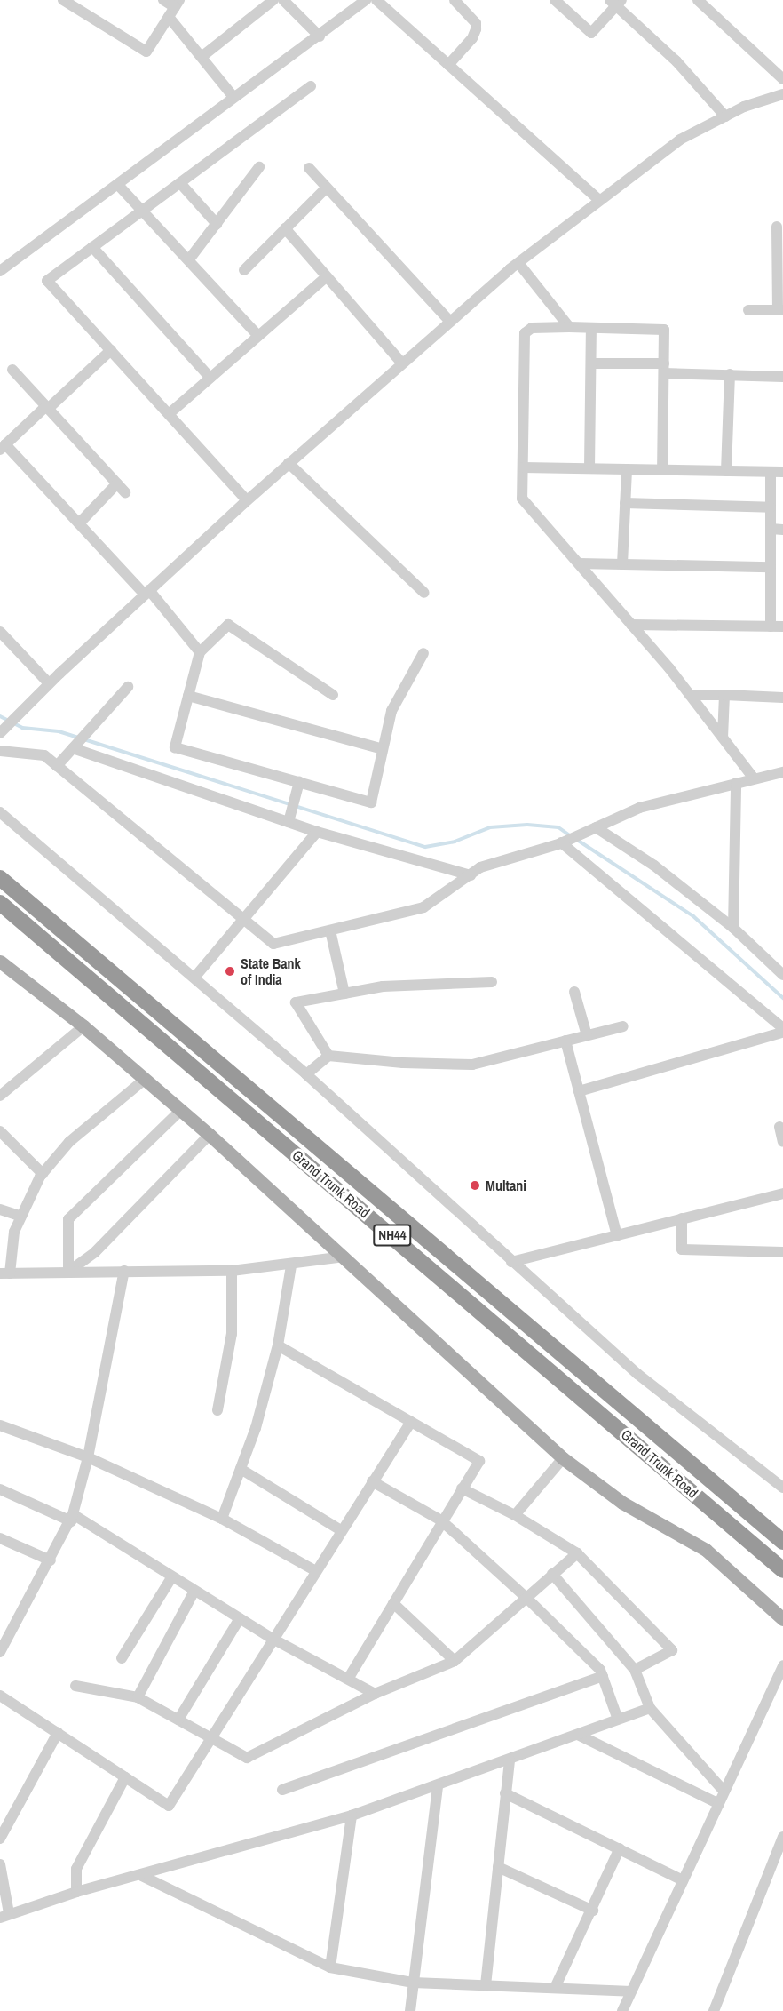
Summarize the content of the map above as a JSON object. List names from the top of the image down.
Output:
{
  "streets": {
    "highway": ["Grand Trunk Road", "NH44"]
  },
  "places": ["State Bank of India", "Multani"]
}
